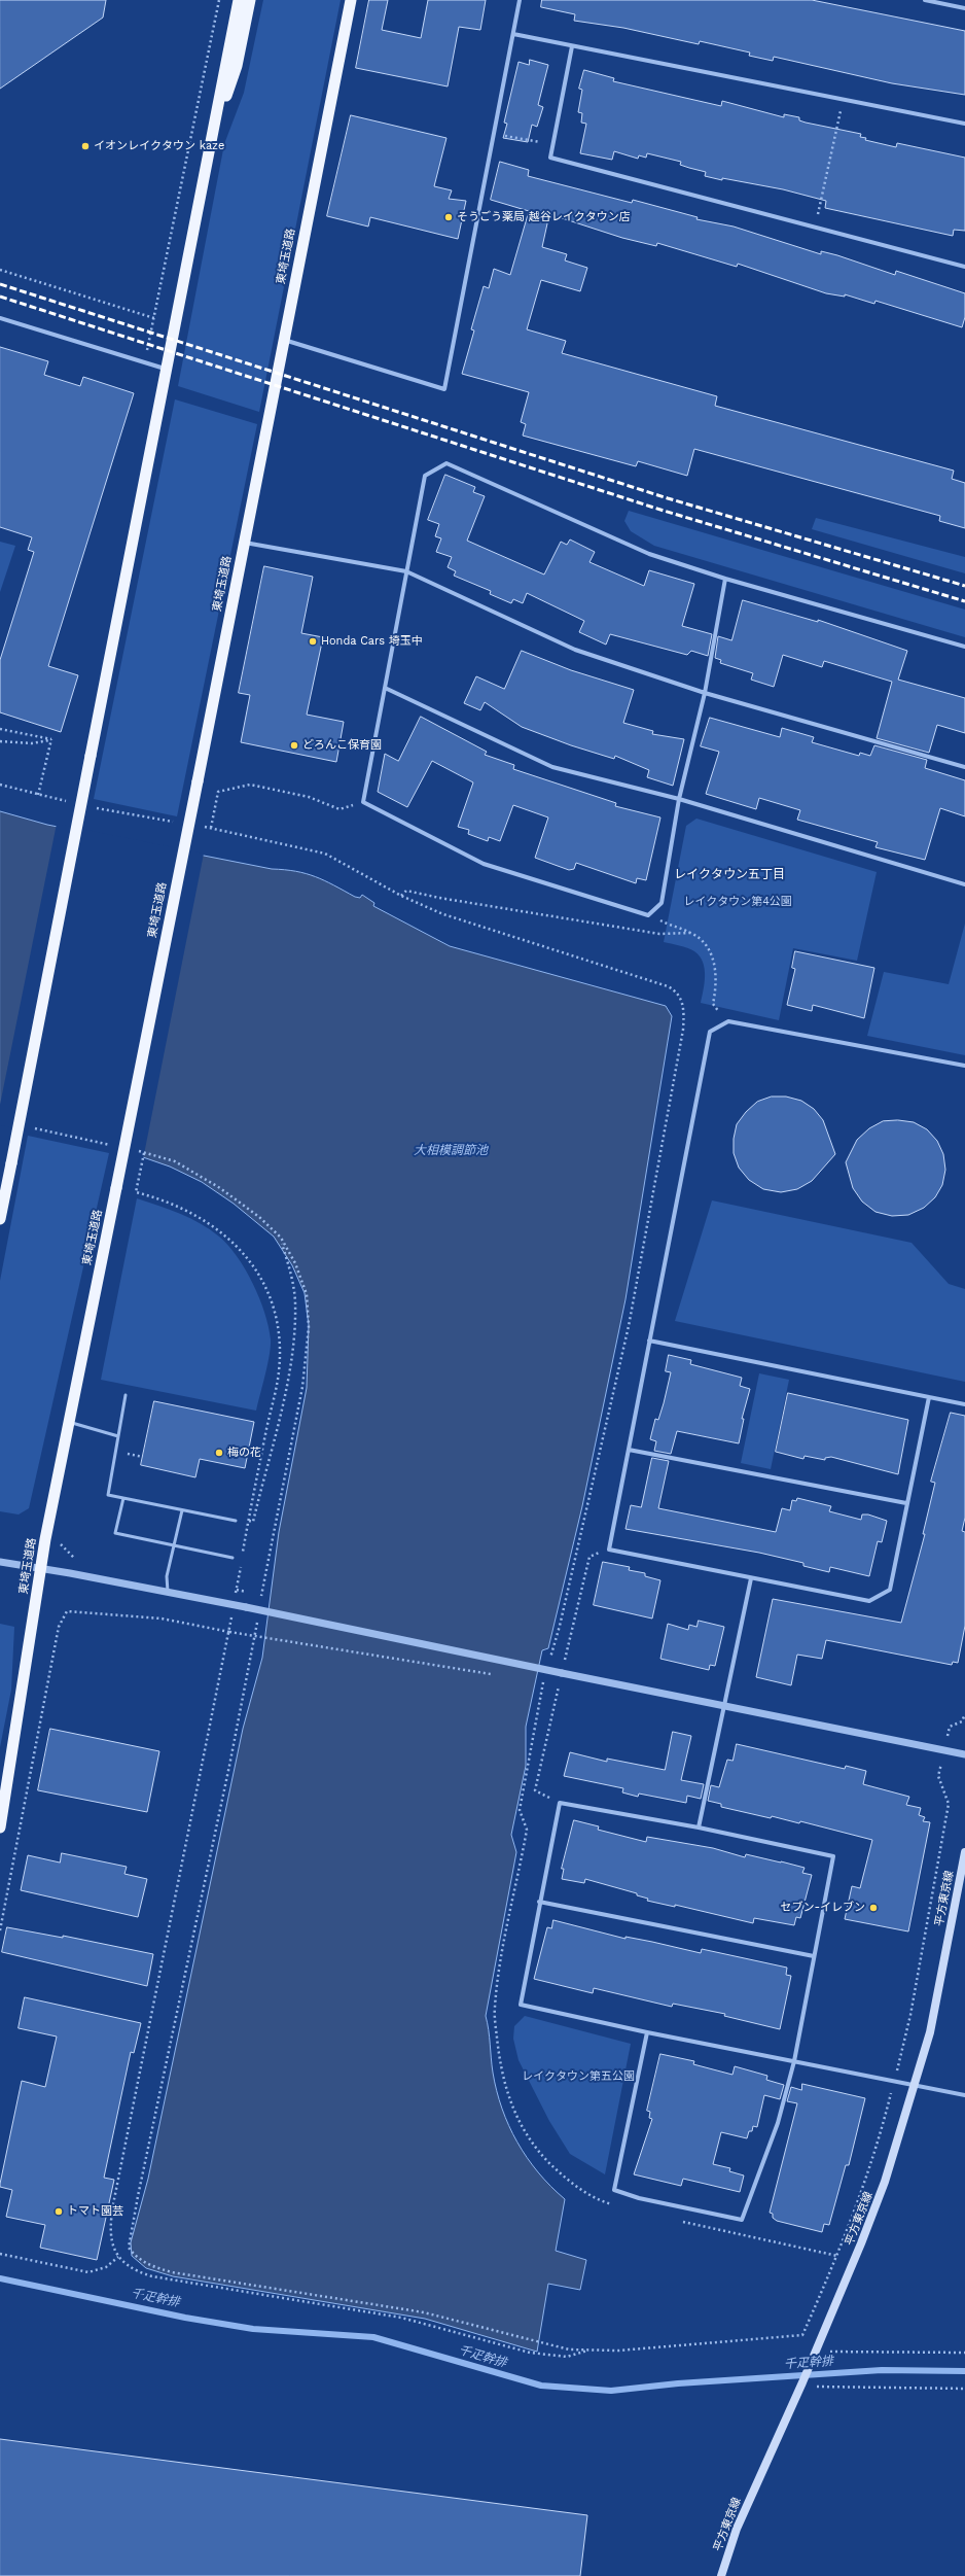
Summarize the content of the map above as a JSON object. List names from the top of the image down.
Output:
{
  "streets": {
    "highway": ["東埼玉道路"],
    "main road": ["平方東京線"]
  },
  "districts": ["レイクタウン五丁目"],
  "water": ["大相模調節池", "千疋幹排"],
  "parks": ["レイクタウン第4公園", "レイクタウン第五公園"],
  "places": [
    "イオンレイクタウン kaze",
    "そうごう薬局 越谷レイクタウン店",
    "Honda Cars 埼玉中",
    "どろんこ保育園",
    "梅の花",
    "セブン-イレブン",
    "トマト園芸"
  ]
}
